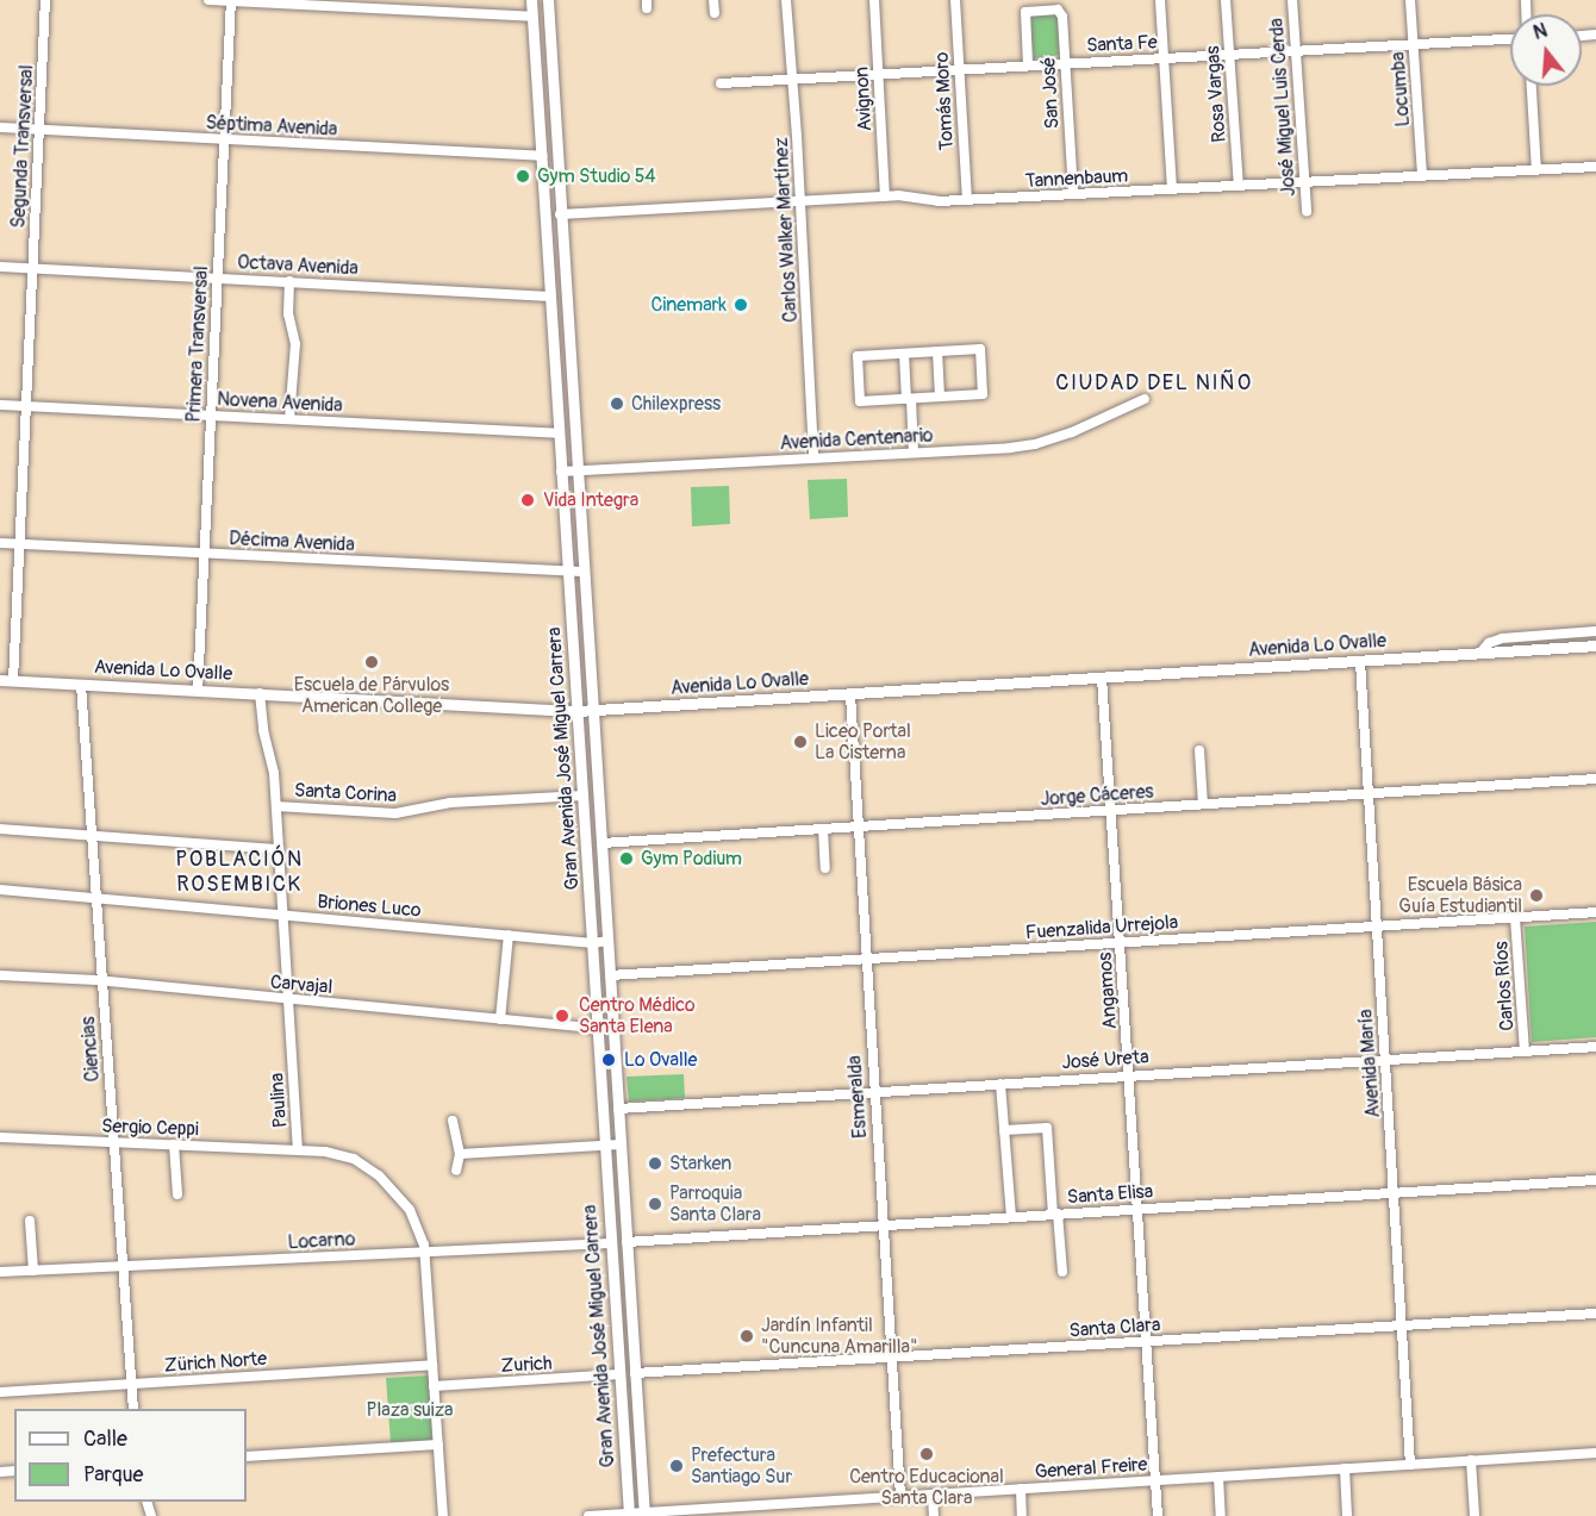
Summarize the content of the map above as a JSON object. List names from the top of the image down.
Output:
{
  "streets": {
    "main road": ["Avenida Lo Ovalle", "Gran Avenida José Miguel Carrera"],
    "street": [
      "Santa Fe",
      "Locumba",
      "San José",
      "Rosa Vargas",
      "Avignon",
      "Tomás Moro",
      "José Miguel Luis Cerda",
      "Séptima Avenida",
      "Segunda Transversal",
      "Tannenbaum",
      "Carlos Walker Martínez",
      "Octava Avenida",
      "Primera Transversal",
      "Novena Avenida",
      "Avenida Centenario",
      "Décima Avenida",
      "Santa Corina",
      "Jorge Cáceres",
      "Briones Luco",
      "Fuenzalida Urrejola",
      "Carvajal",
      "Carlos Ríos",
      "Angamos",
      "Ciencias",
      "José Ureta",
      "Avenida María",
      "Esmeralda",
      "Paulina",
      "Sergio Ceppi",
      "Santa Elisa",
      "Locarno",
      "Santa Clara",
      "Zürich Norte",
      "Zurich",
      "General Freire"
    ]
  },
  "crossings": [
    ["Santa Fe", "Locumba"],
    ["Santa Fe", "San José"],
    ["Santa Fe", "Rosa Vargas"],
    ["Santa Fe", "Avignon"],
    ["Santa Fe", "Tomás Moro"],
    ["Santa Fe", "José Miguel Luis Cerda"],
    ["Santa Fe", "Carlos Walker Martínez"],
    ["Locumba", "Tannenbaum"],
    ["San José", "Tannenbaum"],
    ["Rosa Vargas", "Tannenbaum"],
    ["Avignon", "Tannenbaum"],
    ["Tomás Moro", "Tannenbaum"],
    ["José Miguel Luis Cerda", "Tannenbaum"],
    ["Séptima Avenida", "Segunda Transversal"],
    ["Séptima Avenida", "Primera Transversal"],
    ["Séptima Avenida", "Gran Avenida José Miguel Carrera"],
    ["Segunda Transversal", "Octava Avenida"],
    ["Segunda Transversal", "Novena Avenida"],
    ["Segunda Transversal", "Décima Avenida"],
    ["Segunda Transversal", "Avenida Lo Ovalle"],
    ["Tannenbaum", "Carlos Walker Martínez"],
    ["Tannenbaum", "Gran Avenida José Miguel Carrera"],
    ["Carlos Walker Martínez", "Avenida Centenario"],
    ["Octava Avenida", "Primera Transversal"],
    ["Octava Avenida", "Gran Avenida José Miguel Carrera"],
    ["Primera Transversal", "Novena Avenida"],
    ["Primera Transversal", "Décima Avenida"],
    ["Primera Transversal", "Avenida Lo Ovalle"],
    ["Novena Avenida", "Gran Avenida José Miguel Carrera"],
    ["Avenida Centenario", "Gran Avenida José Miguel Carrera"],
    ["Décima Avenida", "Gran Avenida José Miguel Carrera"],
    ["Avenida Lo Ovalle", "Gran Avenida José Miguel Carrera"],
    ["Avenida Lo Ovalle", "Angamos"],
    ["Avenida Lo Ovalle", "Ciencias"],
    ["Avenida Lo Ovalle", "Avenida María"],
    ["Avenida Lo Ovalle", "Esmeralda"],
    ["Avenida Lo Ovalle", "Paulina"],
    ["Gran Avenida José Miguel Carrera", "Santa Corina"],
    ["Gran Avenida José Miguel Carrera", "Jorge Cáceres"],
    ["Gran Avenida José Miguel Carrera", "Briones Luco"],
    ["Gran Avenida José Miguel Carrera", "Fuenzalida Urrejola"],
    ["Gran Avenida José Miguel Carrera", "Carvajal"],
    ["Gran Avenida José Miguel Carrera", "José Ureta"],
    ["Gran Avenida José Miguel Carrera", "Santa Elisa"],
    ["Gran Avenida José Miguel Carrera", "Locarno"],
    ["Gran Avenida José Miguel Carrera", "Santa Clara"],
    ["Gran Avenida José Miguel Carrera", "Zurich"],
    ["Gran Avenida José Miguel Carrera", "General Freire"],
    ["Santa Corina", "Paulina"],
    ["Jorge Cáceres", "Angamos"],
    ["Jorge Cáceres", "Avenida María"],
    ["Jorge Cáceres", "Esmeralda"],
    ["Briones Luco", "Ciencias"],
    ["Briones Luco", "Paulina"],
    ["Fuenzalida Urrejola", "Carlos Ríos"],
    ["Fuenzalida Urrejola", "Angamos"],
    ["Fuenzalida Urrejola", "Avenida María"],
    ["Fuenzalida Urrejola", "Esmeralda"],
    ["Carvajal", "Ciencias"],
    ["Carvajal", "Paulina"],
    ["Carlos Ríos", "José Ureta"],
    ["Angamos", "José Ureta"],
    ["Angamos", "Santa Elisa"],
    ["Angamos", "Santa Clara"],
    ["Angamos", "General Freire"],
    ["Ciencias", "Sergio Ceppi"],
    ["Ciencias", "Locarno"],
    ["Ciencias", "Zürich Norte"],
    ["José Ureta", "Avenida María"],
    ["José Ureta", "Esmeralda"],
    ["Avenida María", "Santa Elisa"],
    ["Avenida María", "Santa Clara"],
    ["Avenida María", "General Freire"],
    ["Esmeralda", "Santa Elisa"],
    ["Esmeralda", "Santa Clara"],
    ["Esmeralda", "General Freire"],
    ["Paulina", "Sergio Ceppi"],
    ["Paulina", "Locarno"],
    ["Paulina", "Zürich Norte"],
    ["Paulina", "Zurich"]
  ],
  "districts": ["CIUDAD DEL NIÑO", "POBLACIÓN ROSEMBICK"],
  "parks": ["Plaza suiza"],
  "places": [
    "Gym Studio 54",
    "Cinemark",
    "Chilexpress",
    "Vida Integra",
    "Escuela de Párvulos American College",
    "Liceo Portal La Cisterna",
    "Gym Podium",
    "Escuela Básica Guía Estudiantil",
    "Centro Médico Santa Elena",
    "Lo Ovalle",
    "Starken",
    "Parroquia Santa Clara",
    "Jardín Infantil \"Cuncuna Amarilla\"",
    "Centro Educacional Santa Clara",
    "Prefectura Santiago Sur"
  ],
  "legend": ["Calle", "Parque"],
  "north": "top"
}
